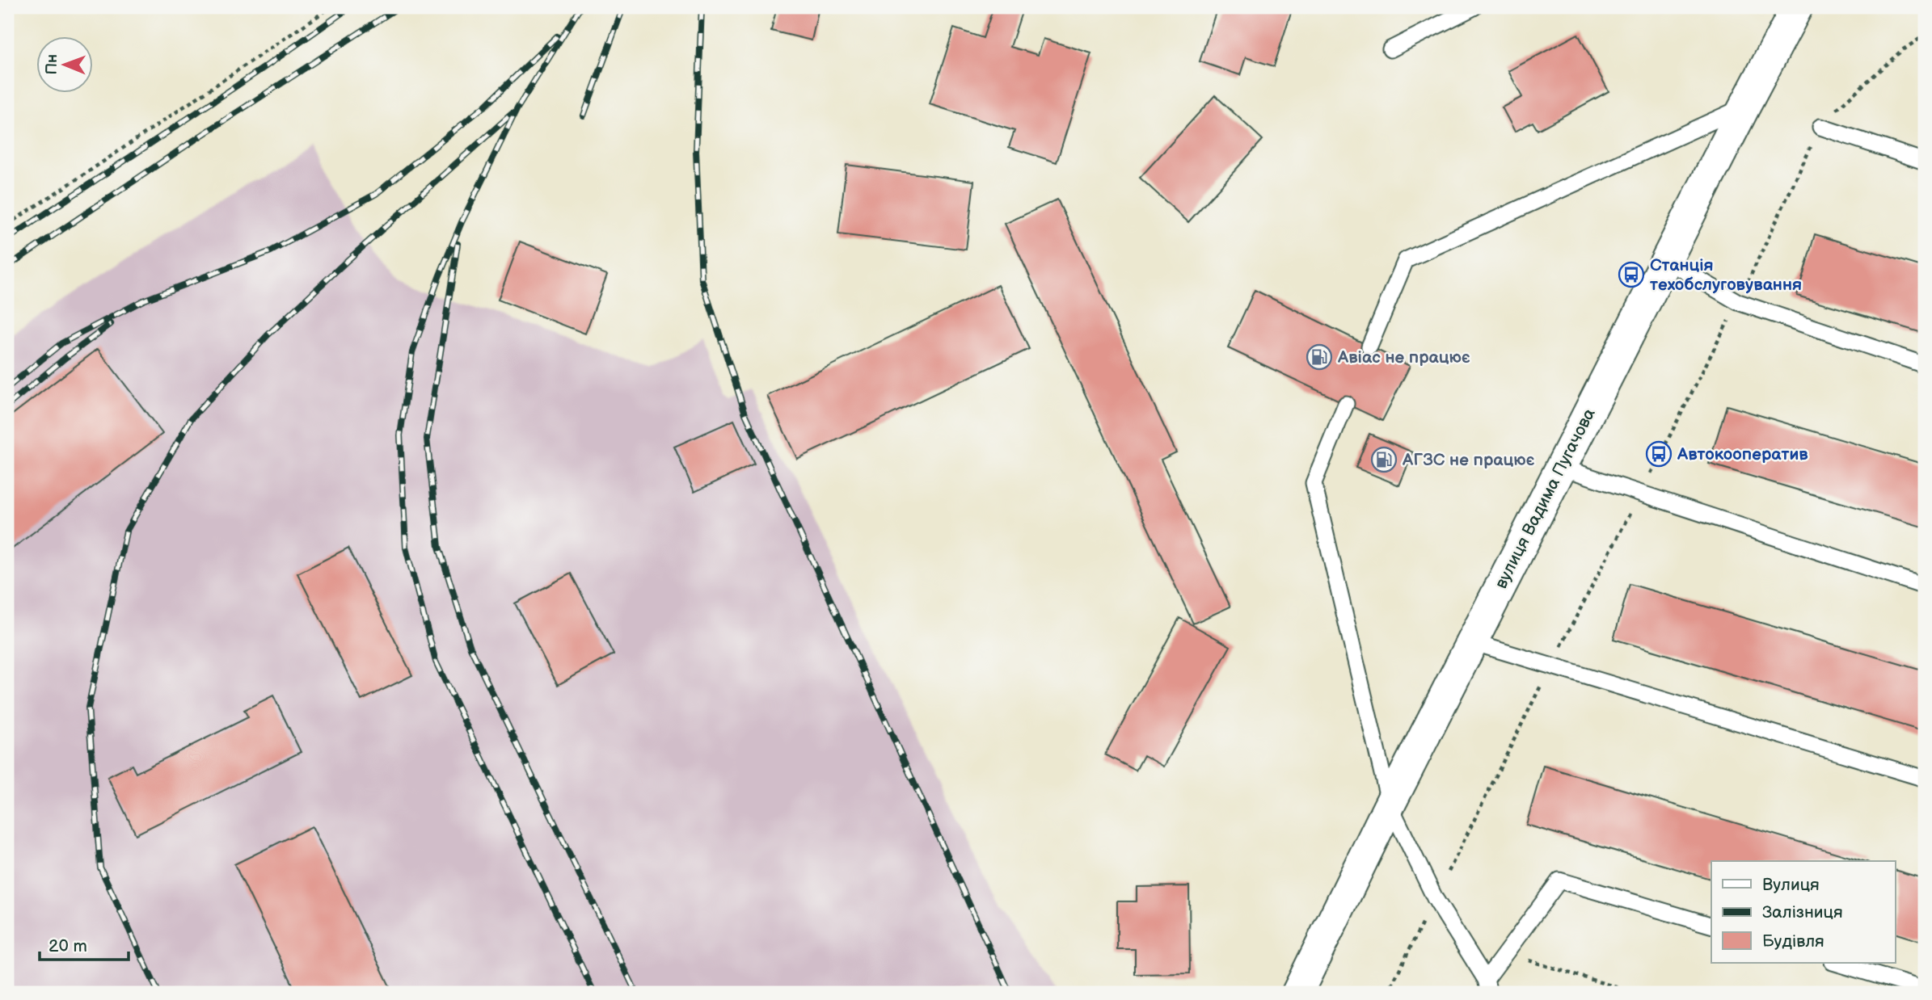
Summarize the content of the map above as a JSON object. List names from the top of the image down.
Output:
{
  "streets": {
    "main road": ["вулиця Вадима Пугачова"]
  },
  "places": {
    "bus stop": ["Станція техобслуговування", "Автокооператив"],
    "fuel station": ["Авіас не працює", "АГЗС не працює"]
  },
  "legend": ["Вулиця", "Залізниця", "Будівля"],
  "scale_bar": "20 m",
  "north": "left"
}
